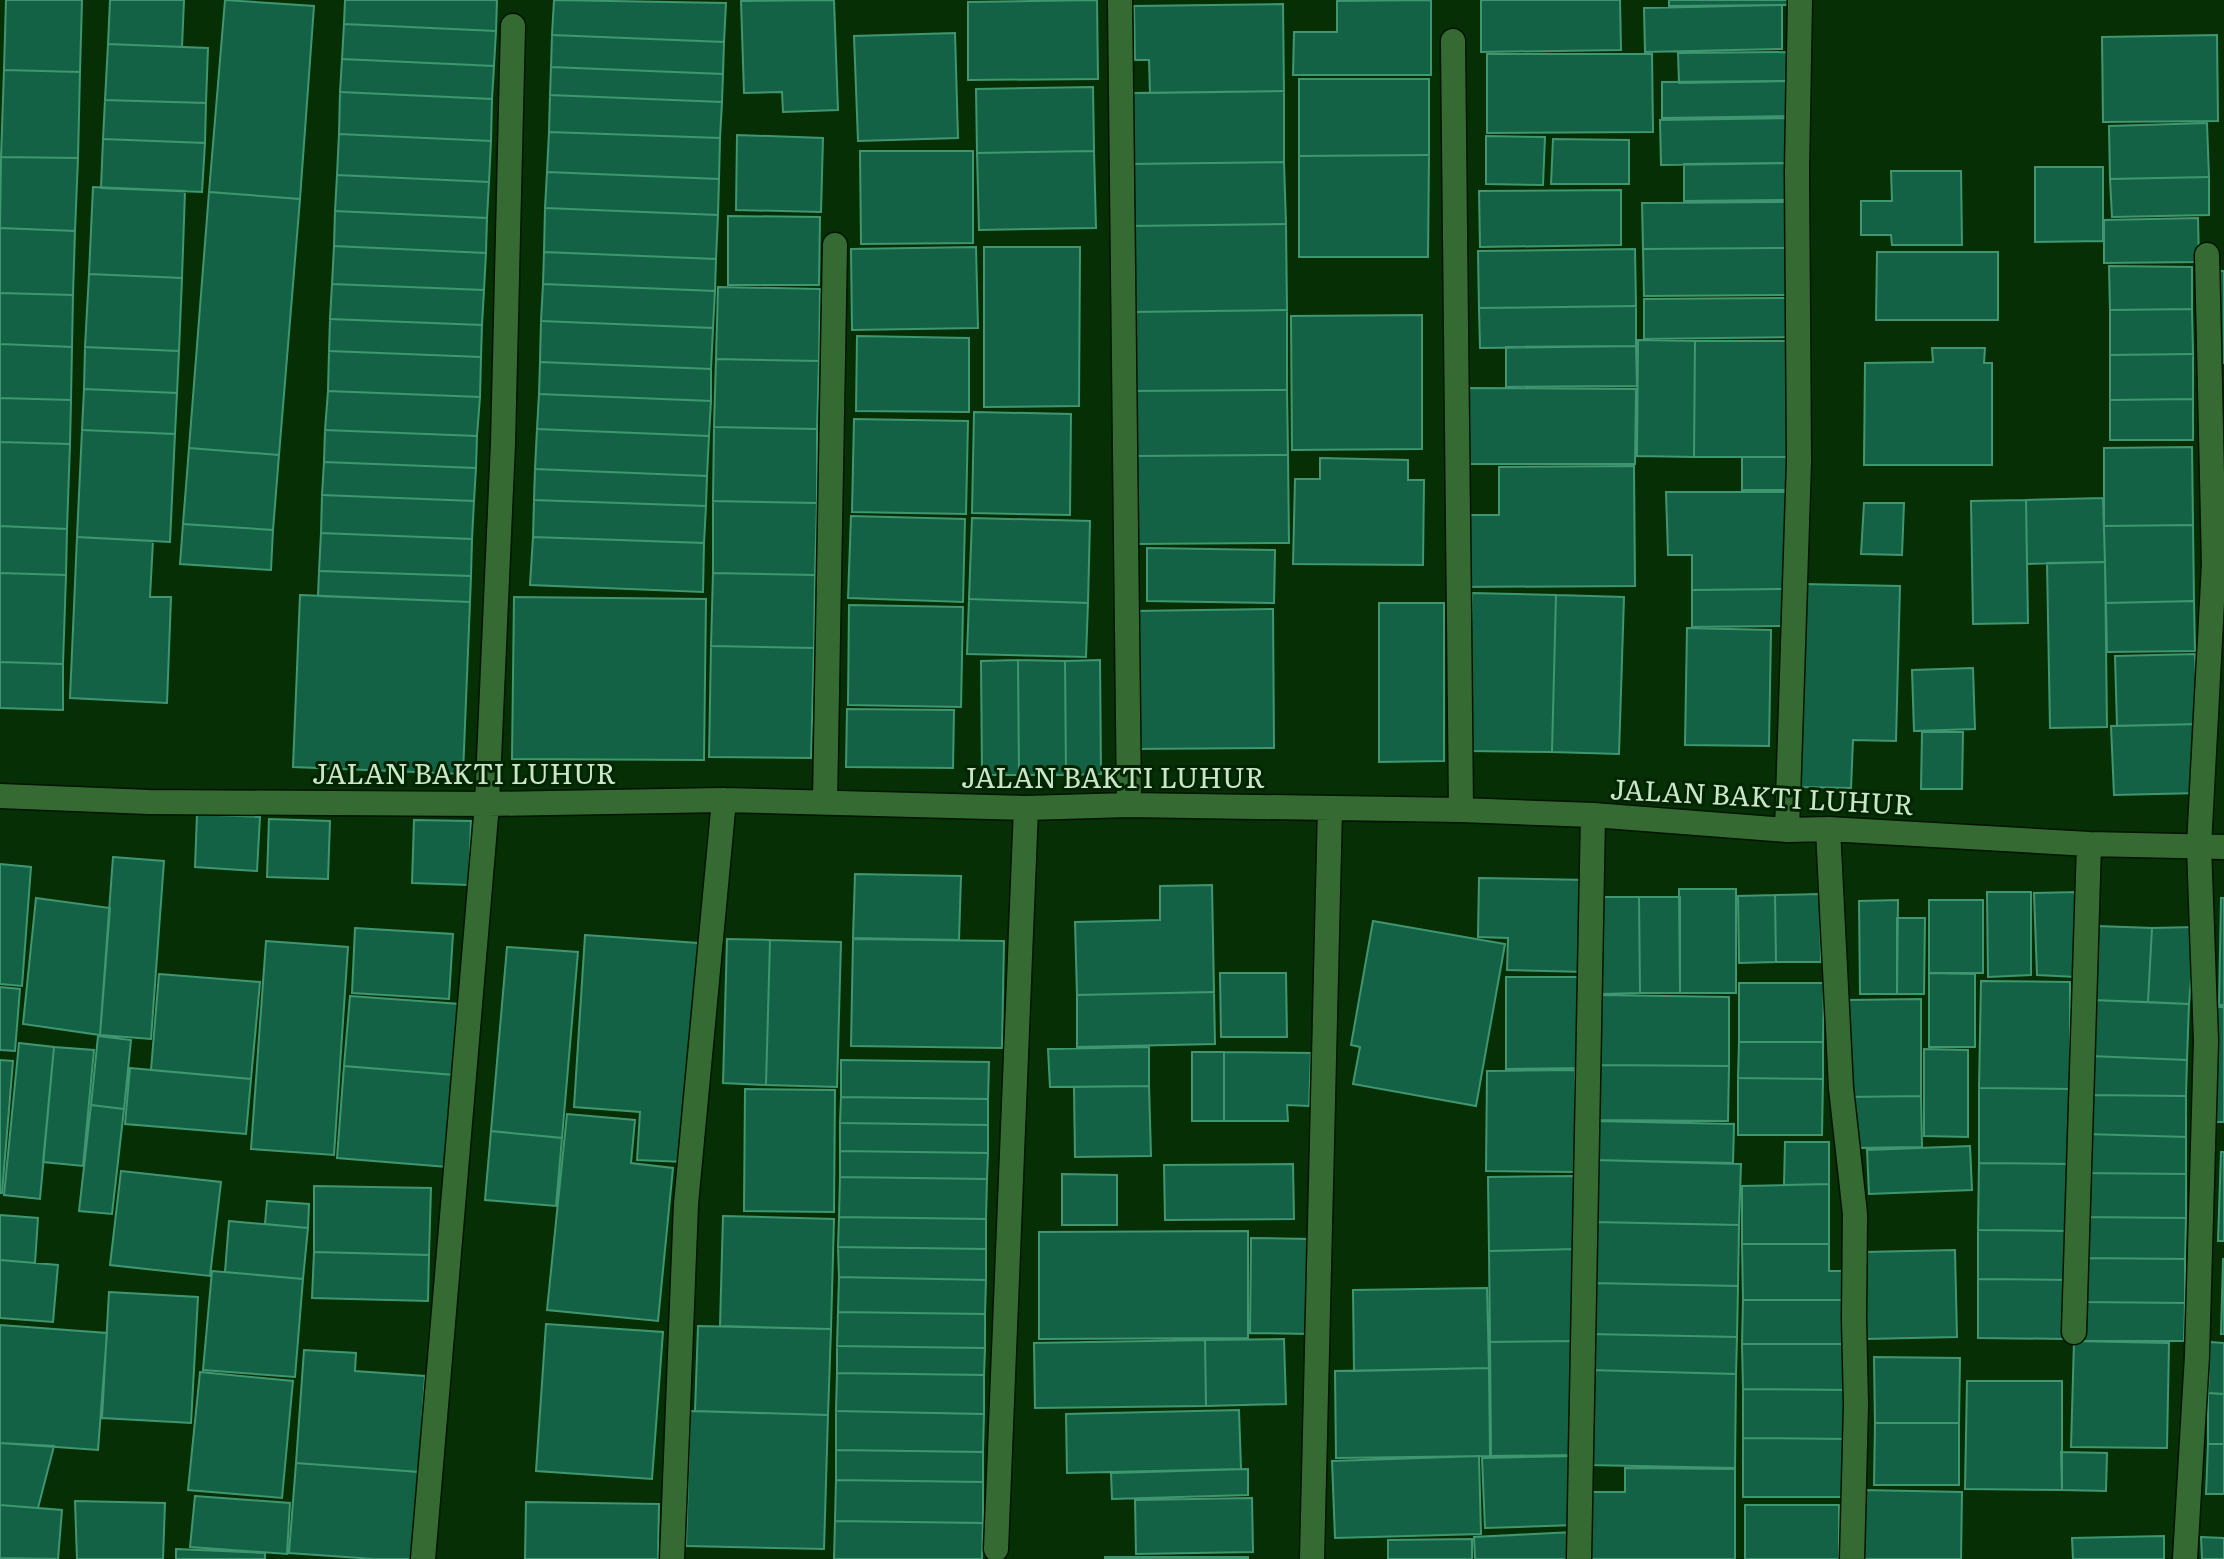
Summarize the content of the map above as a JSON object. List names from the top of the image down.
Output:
{
  "streets": {
    "street": ["JALAN BAKTI LUHUR"]
  }
}
